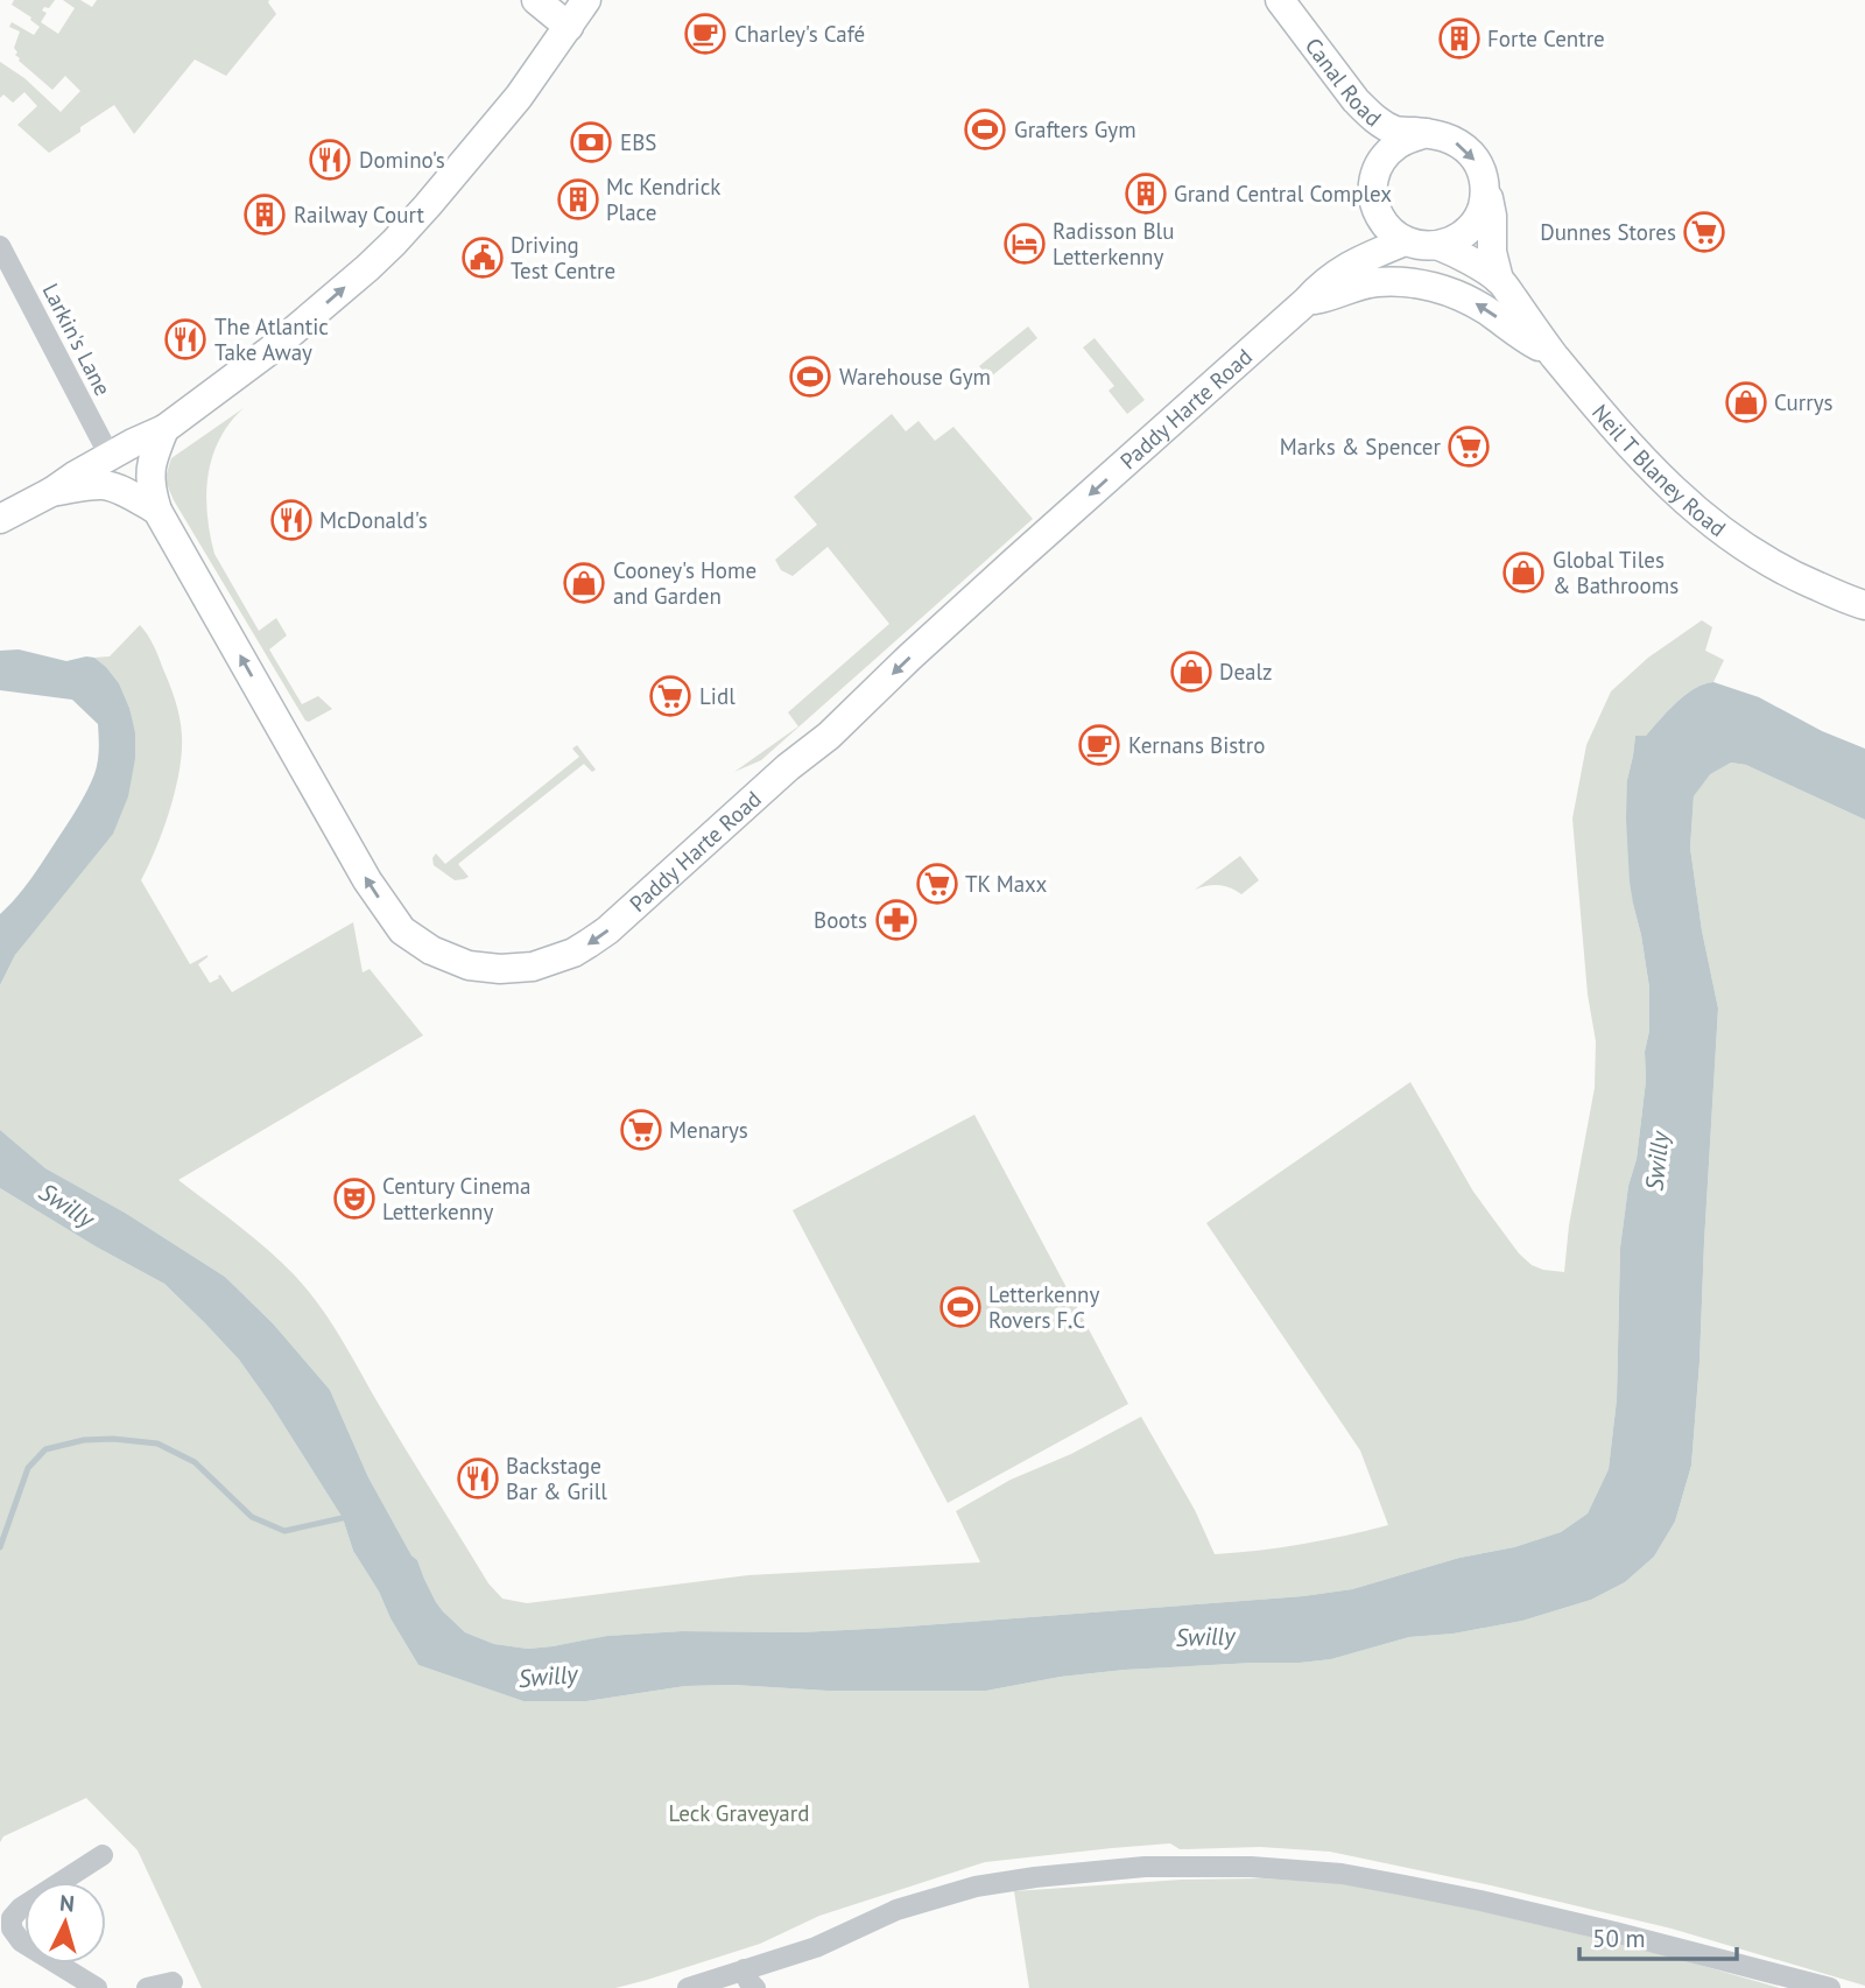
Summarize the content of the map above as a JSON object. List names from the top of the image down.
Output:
{
  "streets": {
    "main road": ["Canal Road", "Paddy Harte Road", "Neil T Blaney Road"],
    "street": ["Larkin's Lane"]
  },
  "crossings": [
    ["Canal Road", "Paddy Harte Road"],
    ["Canal Road", "Neil T Blaney Road"],
    ["Paddy Harte Road", "Neil T Blaney Road"]
  ],
  "water": ["Swilly"],
  "parks": ["Leck Graveyard"],
  "places": {
    "cafe": ["Charley's Café", "Kernans Bistro"],
    "building": [
      "Forte Centre",
      "Grand Central Complex",
      "Mc Kendrick Place",
      "Railway Court"
    ],
    "sports": ["Grafters Gym", "Warehouse Gym", "Letterkenny Rovers F.C"],
    "bank": ["EBS"],
    "restaurant": [
      "Domino's",
      "The Atlantic Take Away",
      "McDonald's",
      "Backstage Bar & Grill"
    ],
    "supermarket": [
      "Dunnes Stores",
      "Marks & Spencer",
      "Lidl",
      "TK Maxx",
      "Menarys"
    ],
    "hotel": ["Radisson Blu Letterkenny"],
    "public building": ["Driving Test Centre"],
    "shop": [
      "Currys",
      "Global Tiles & Bathrooms",
      "Cooney's Home and Garden",
      "Dealz"
    ],
    "pharmacy": ["Boots"],
    "theatre": ["Century Cinema Letterkenny"]
  },
  "scale_bar": "50 m",
  "north": "top"
}
